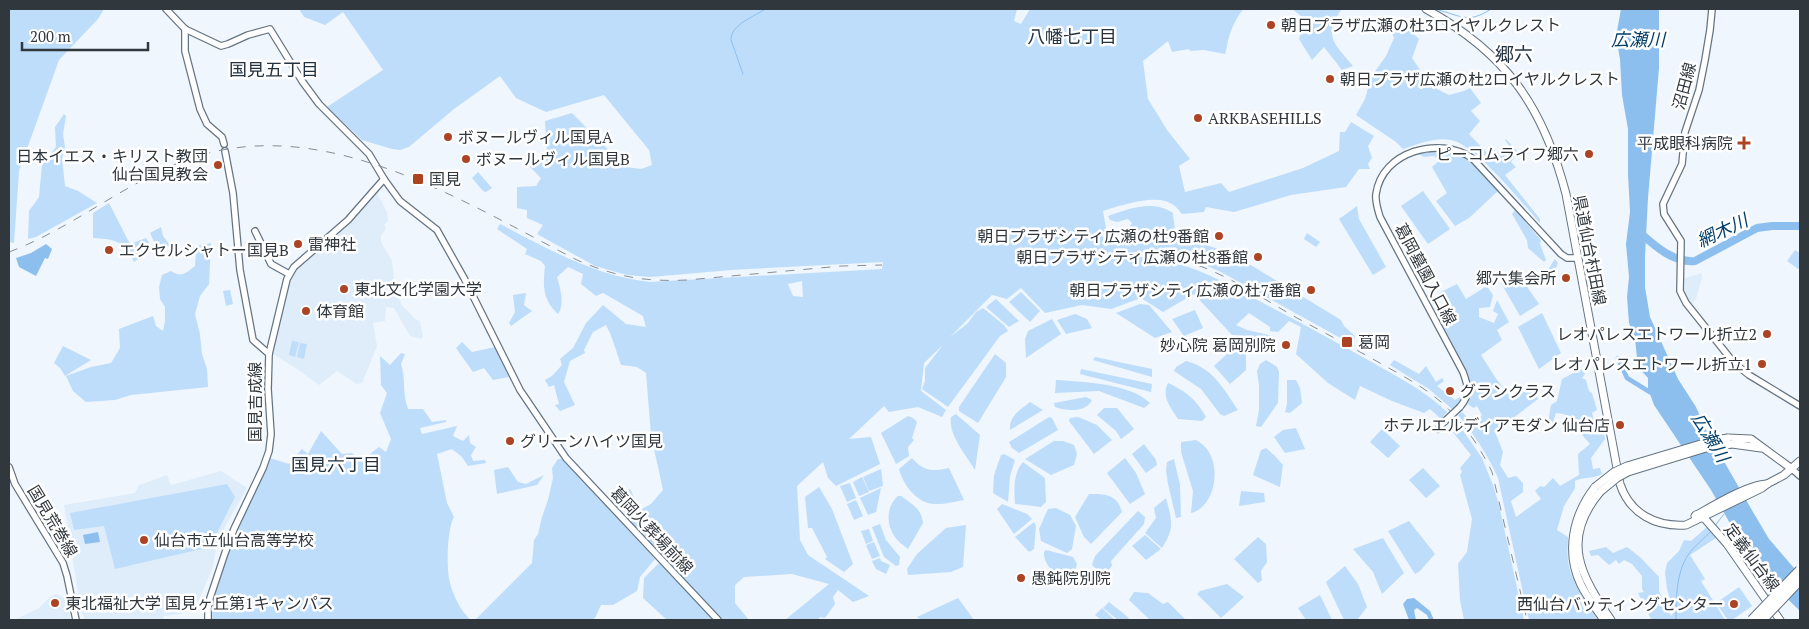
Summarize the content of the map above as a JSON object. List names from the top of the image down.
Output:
{
  "streets": {
    "main road": ["県道仙台村田線", "定義仙台線"],
    "street": [
      "沼田線",
      "葛岡墓園入口線",
      "国見吉成線",
      "国見荒巻線",
      "葛岡火葬場前線"
    ]
  },
  "crossings": [
    ["県道仙台村田線", "葛岡墓園入口線"],
    ["県道仙台村田線", "定義仙台線"],
    ["国見吉成線", "葛岡火葬場前線"]
  ],
  "districts": [
    "八幡七丁目",
    "郷六",
    "国見五丁目",
    "国見六丁目"
  ],
  "water": ["広瀬川", "網木川"],
  "places": {
    "other": [
      "朝日プラザ広瀬の杜3ロイヤルクレスト",
      "朝日プラザ広瀬の杜2ロイヤルクレスト",
      "ARKBASEHILLS",
      "ボヌールヴィル国見A",
      "ピーコムライフ郷六",
      "ボヌールヴィル国見B",
      "日本イエス・キリスト教団 仙台国見教会",
      "朝日プラザシティ広瀬の杜9番館",
      "雷神社",
      "エクセルシャトー国見B",
      "朝日プラザシティ広瀬の杜8番館",
      "郷六集会所",
      "東北文化学園大学",
      "朝日プラザシティ広瀬の杜7番館",
      "体育館",
      "レオパレスエトワール折立2",
      "妙心院 葛岡別院",
      "レオパレスエトワール折立1",
      "グランクラス",
      "ホテルエルディアモダン 仙台店",
      "グリーンハイツ国見",
      "仙台市立仙台高等学校",
      "愚鈍院別院",
      "東北福祉大学 国見ヶ丘第1キャンパス",
      "西仙台バッティングセンター"
    ],
    "health": ["平成眼科病院"],
    "transit": ["国見", "葛岡"]
  },
  "scale_bar": "200 m"
}
